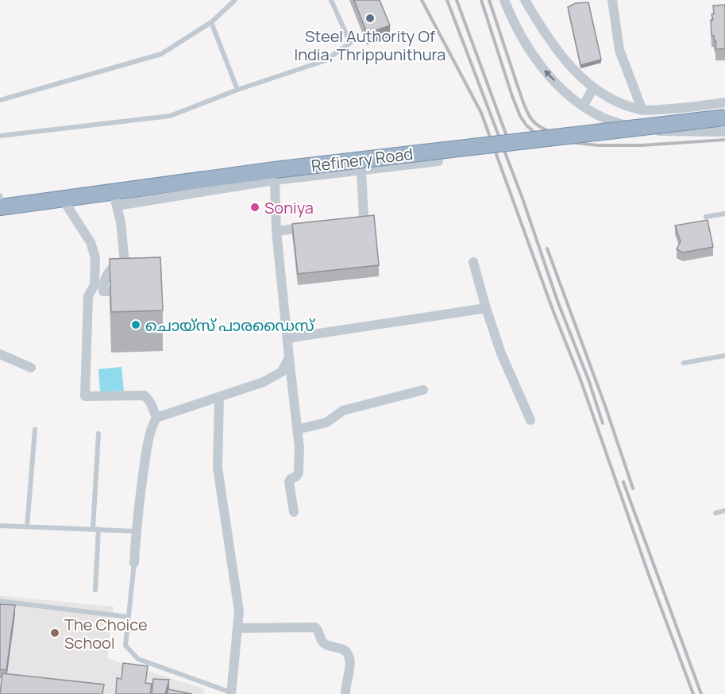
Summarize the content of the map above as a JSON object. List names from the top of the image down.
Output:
{
  "streets": {
    "highway": ["Refinery Road"]
  },
  "places": [
    "Steel Authority Of India, Thrippunithura",
    "Soniya",
    "ചൊയ്സ് പാരഡൈസ്",
    "The Choice School"
  ]
}
